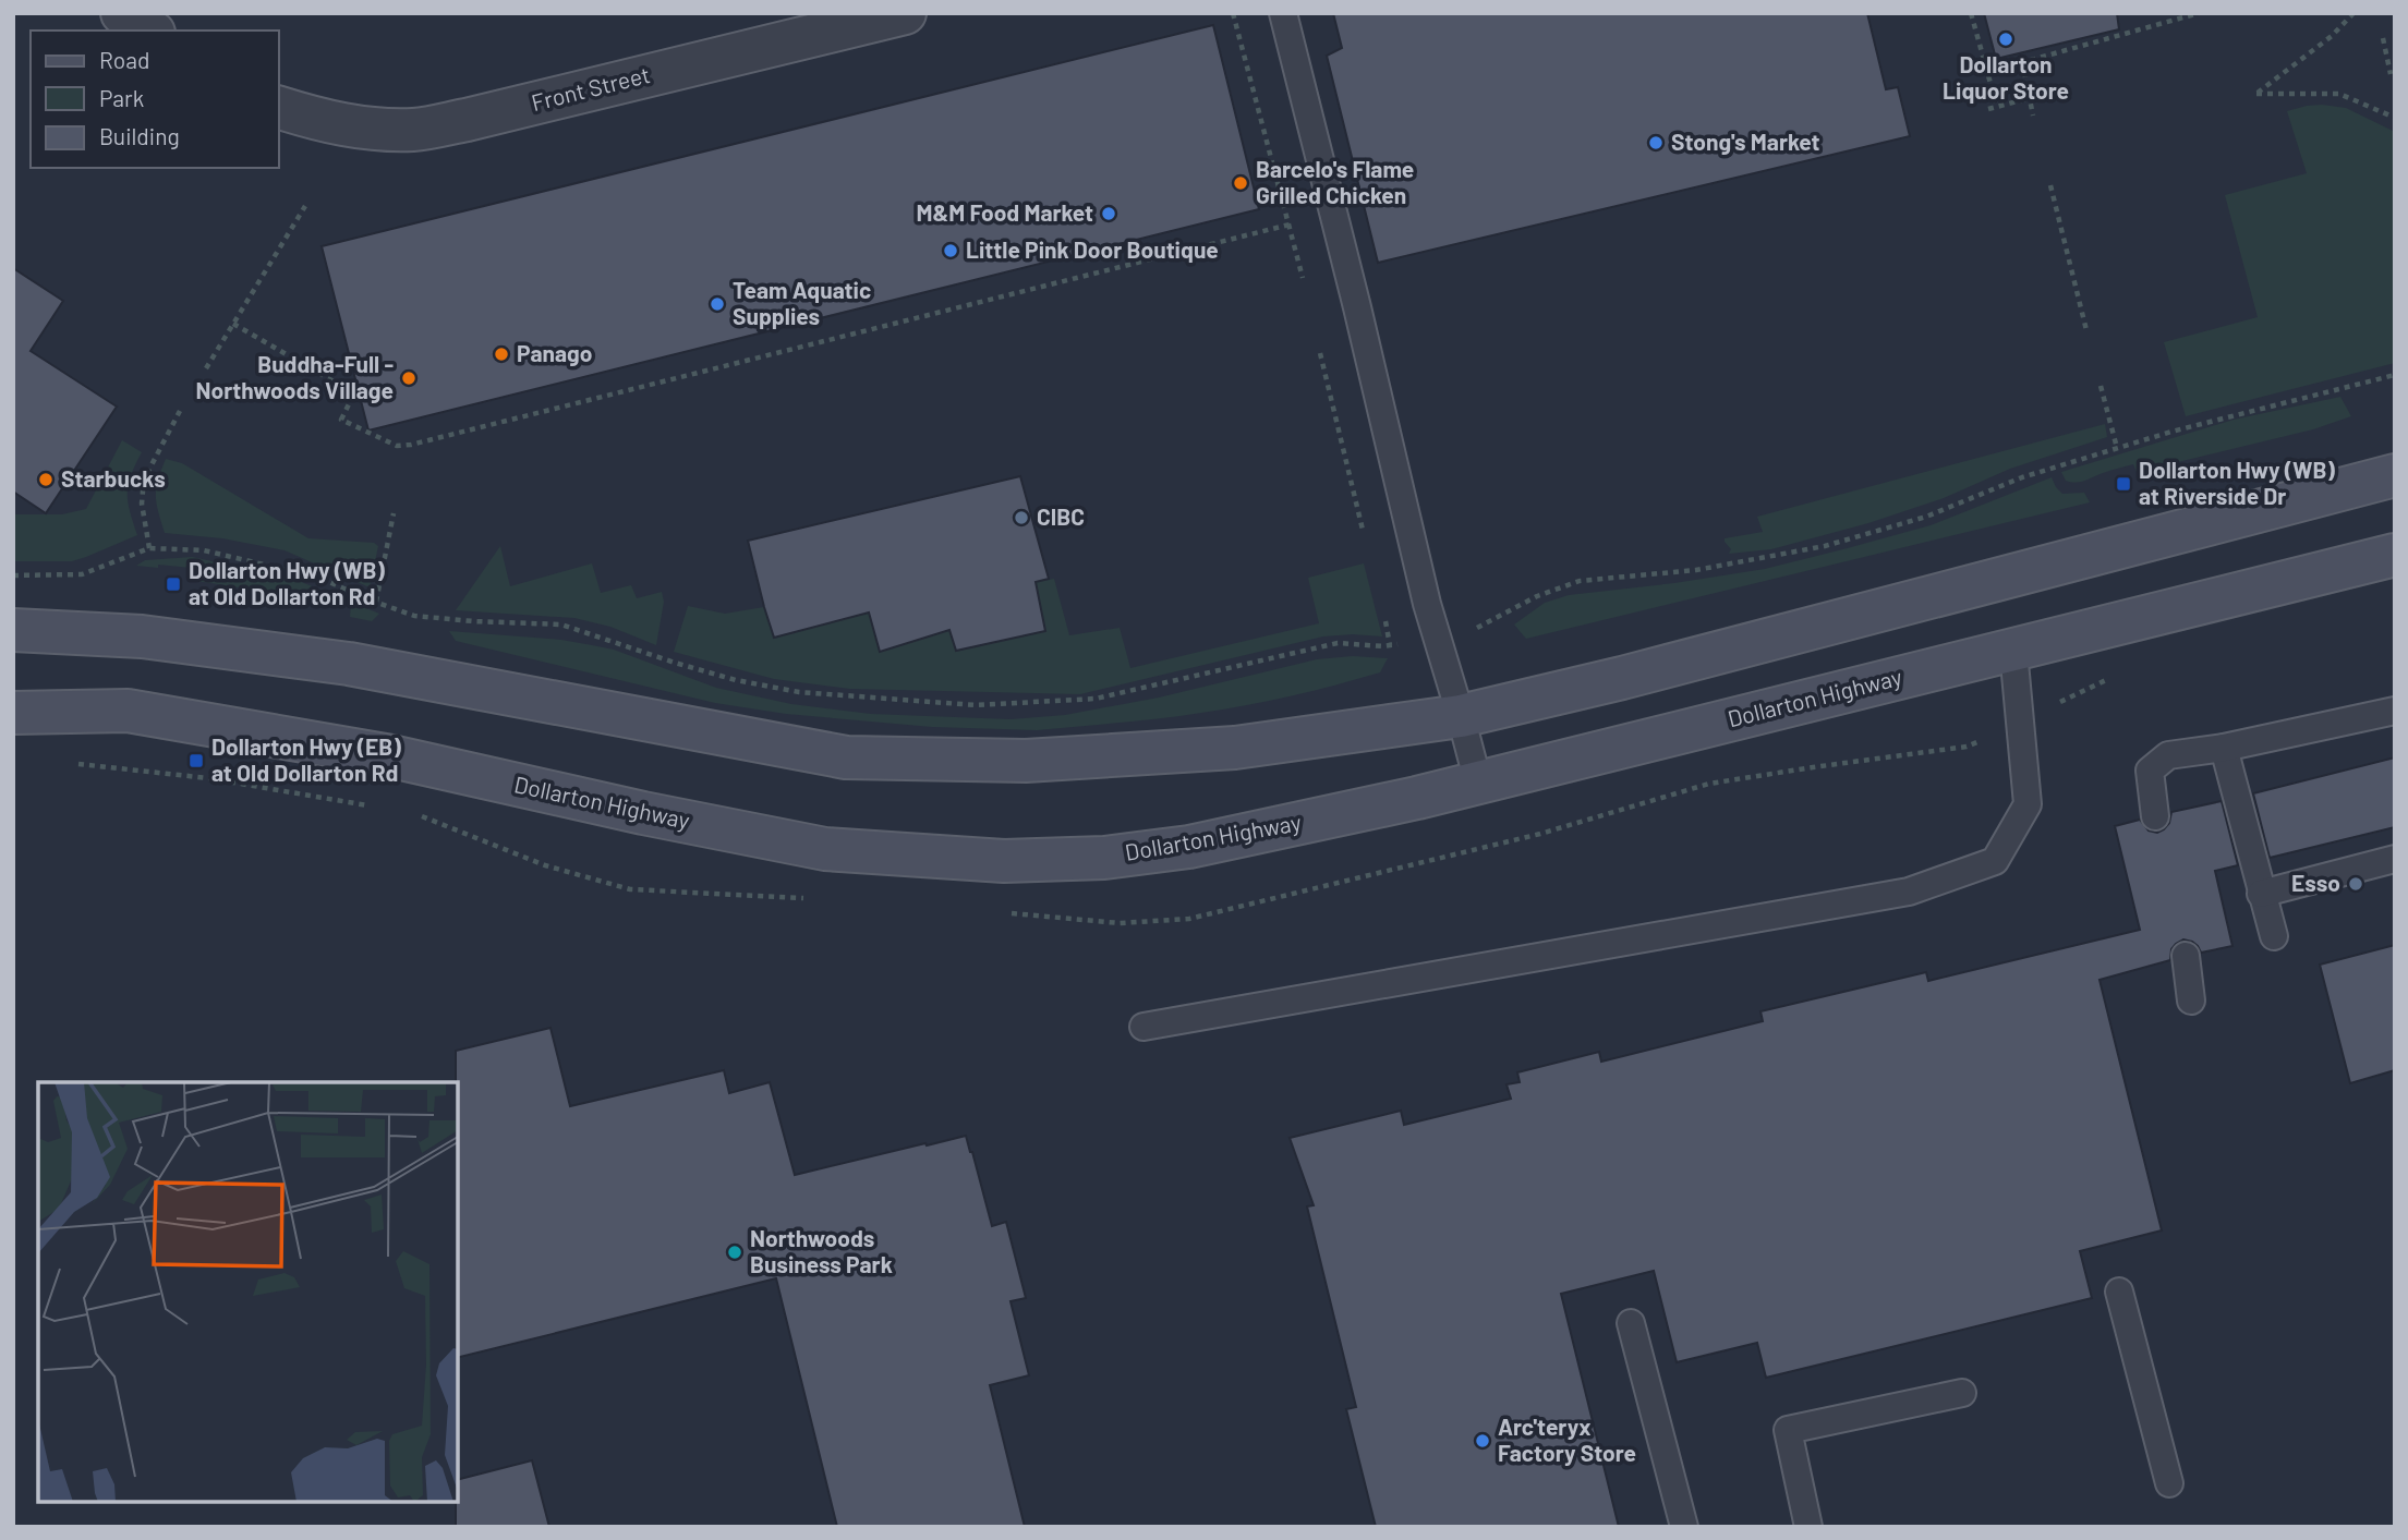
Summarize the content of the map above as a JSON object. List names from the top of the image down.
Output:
{
  "streets": {
    "main road": ["Dollarton Highway"],
    "street": ["Front Street"]
  },
  "places": {
    "other": [
      "Dollarton Liquor Store",
      "Stong's Market",
      "Barcelo's Flame Grilled Chicken",
      "M&M Food Market",
      "Little Pink Door Boutique",
      "Team Aquatic Supplies",
      "Panago",
      "Buddha-Full - Northwoods Village",
      "Starbucks",
      "CIBC",
      "Esso",
      "Northwoods Business Park",
      "Arc'teryx Factory Store"
    ],
    "transit": ["Dollarton Hwy (WB) at Riverside Dr", "Dollarton Hwy (WB) at Old Dollarton Rd", "Dollarton Hwy (EB) at Old Dollarton Rd"]
  },
  "legend": ["Road", "Park", "Building"]
}
